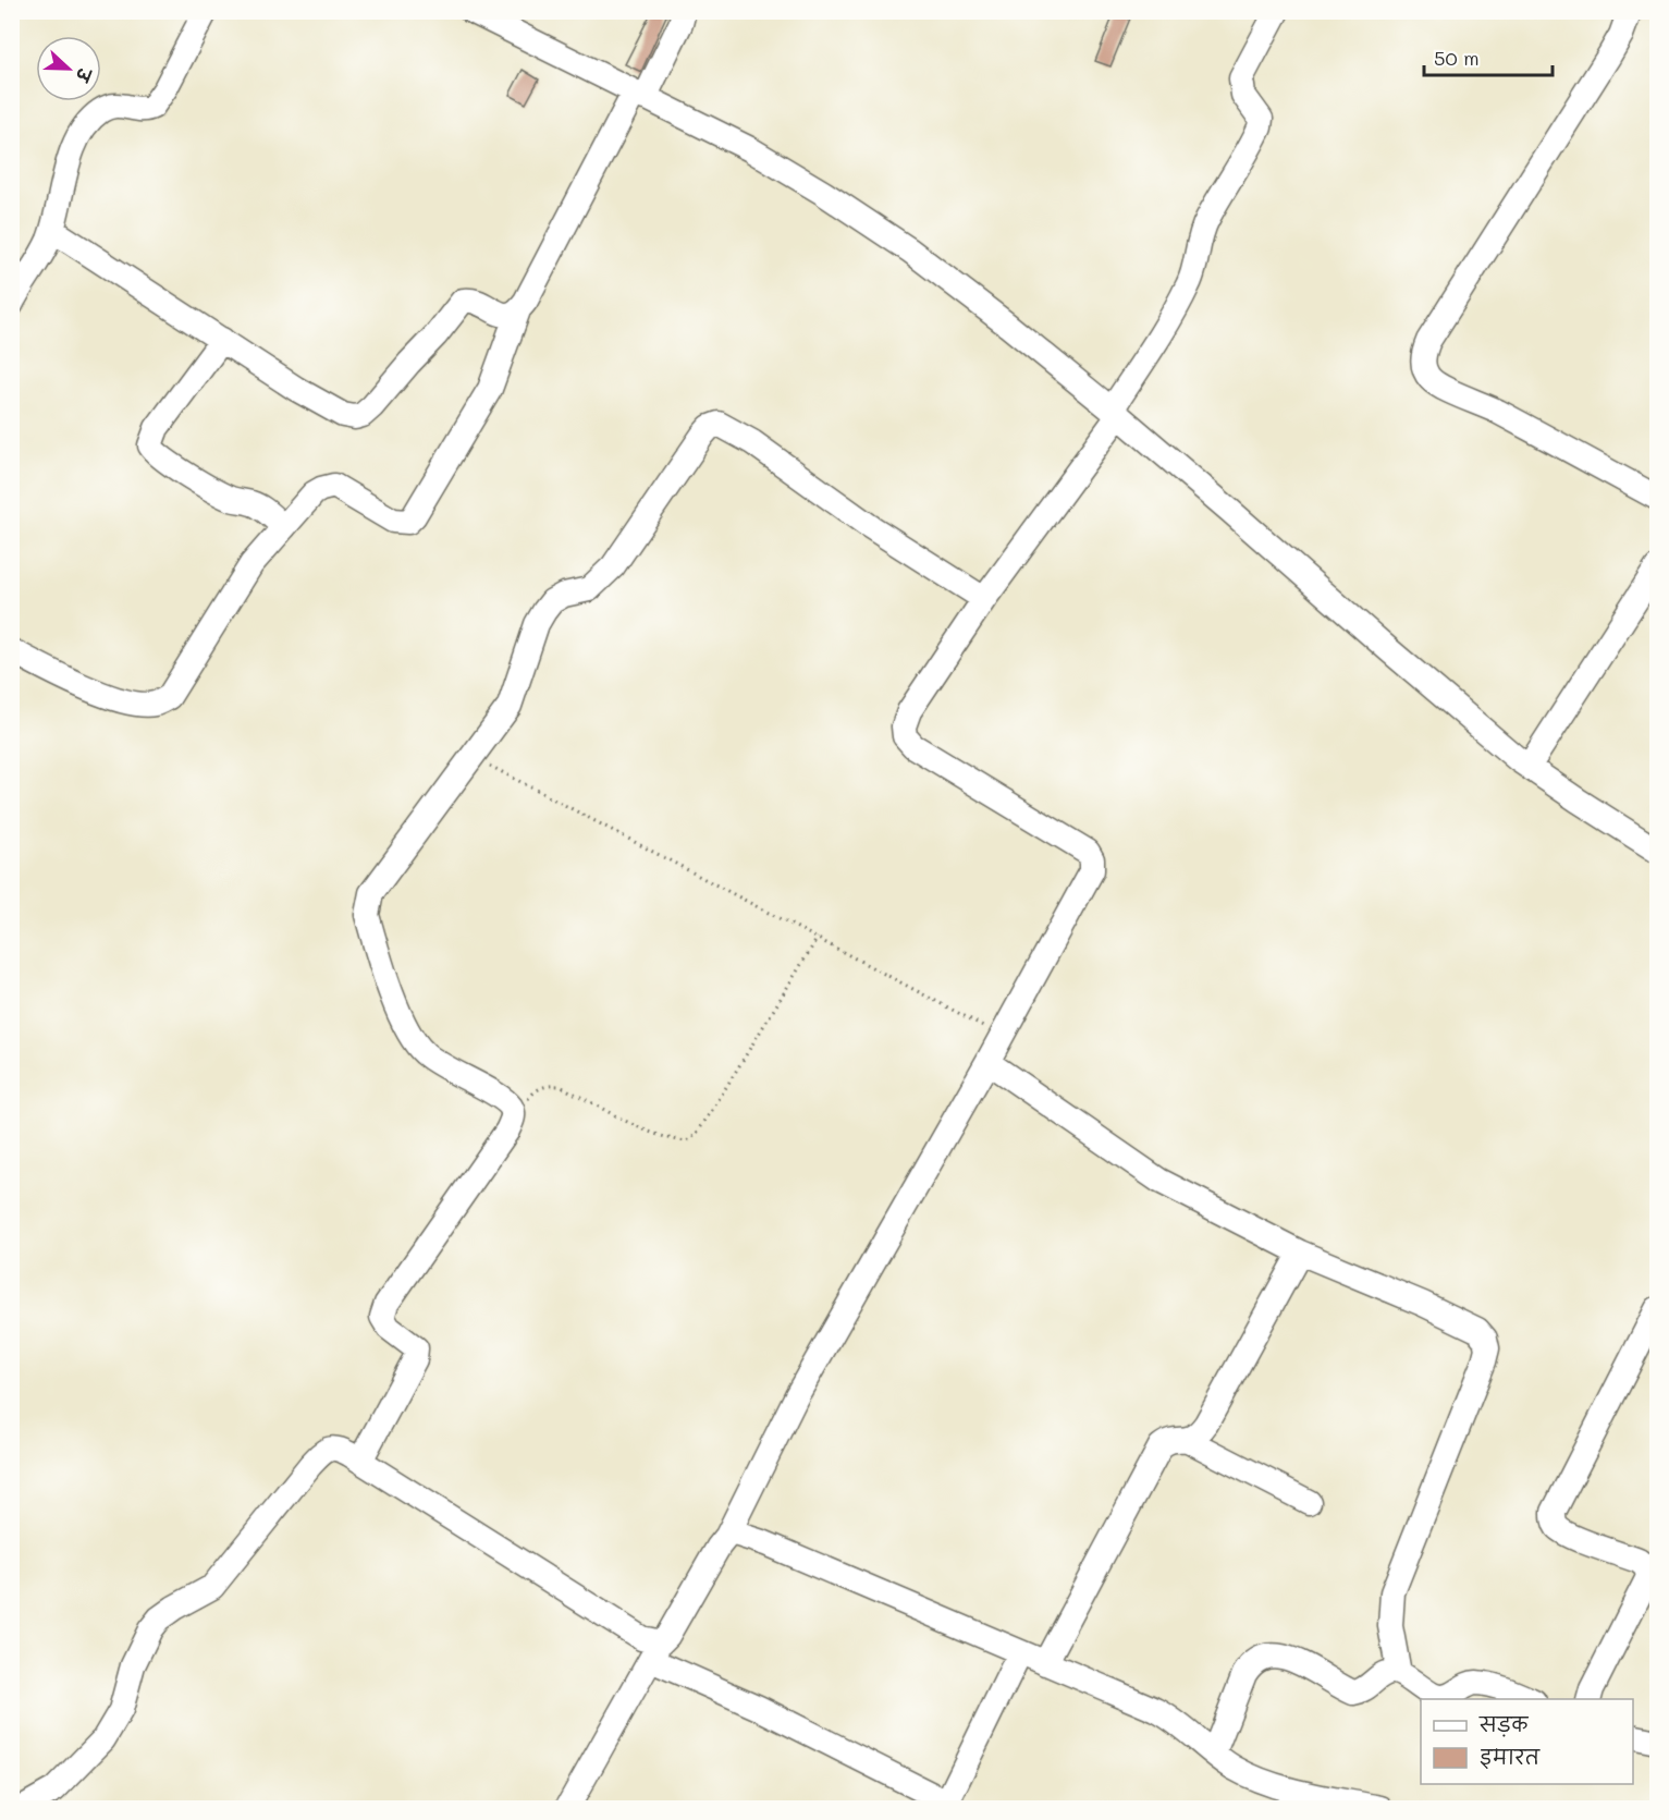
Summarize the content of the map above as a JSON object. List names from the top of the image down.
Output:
{
  "legend": ["सड़क", "इमारत"],
  "scale_bar": "50 m",
  "north": "right"
}
